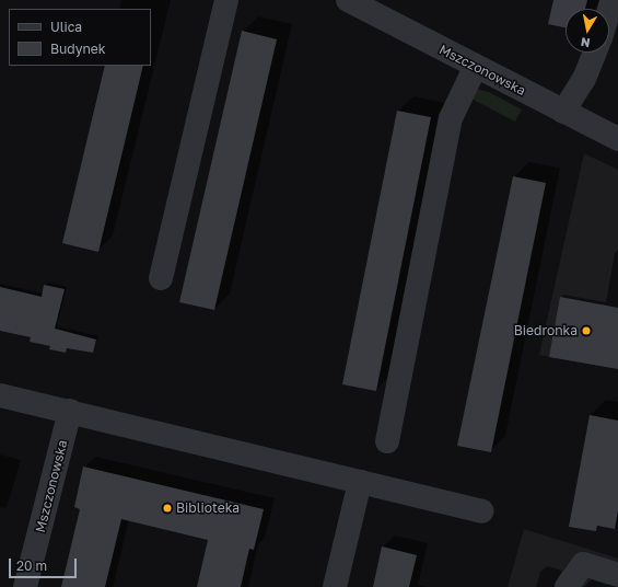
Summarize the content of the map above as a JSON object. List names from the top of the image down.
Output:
{
  "streets": {
    "street": ["Mszczonowska"]
  },
  "places": ["Biedronka", "Biblioteka"],
  "legend": ["Ulica", "Budynek"],
  "scale_bar": "20 m",
  "north": "bottom"
}
